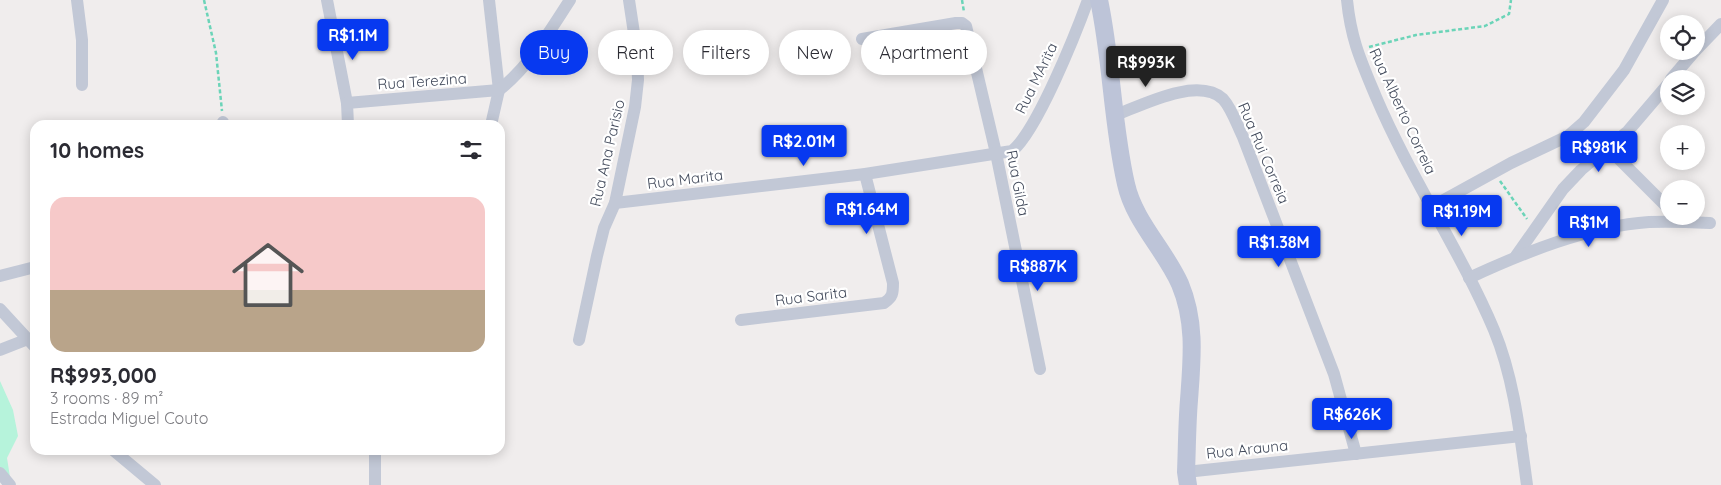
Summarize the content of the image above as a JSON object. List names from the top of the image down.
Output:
{
  "streets": {
    "street": [
      "Rua MArita",
      "Rua Terezina",
      "Rua Alberto Correia",
      "Rua Ana Parisio",
      "Rua Rui Correia",
      "Rua Marita",
      "Rua Gilda",
      "Rua Sarita",
      "Rua Arauna"
    ]
  },
  "crossings": [
    ["Rua MArita", "Rua Marita"],
    ["Rua MArita", "Rua Gilda"],
    ["Rua Alberto Correia", "Rua Arauna"],
    ["Rua Ana Parisio", "Rua Marita"],
    ["Rua Rui Correia", "Rua Arauna"],
    ["Rua Marita", "Rua Gilda"],
    ["Rua Marita", "Rua Sarita"]
  ],
  "page": {
    "map_buttons": ["+", "−"],
    "price": [
      "R$1.1M",
      "R$993K",
      "R$2.01M",
      "R$981K",
      "R$1.64M",
      "R$1.19M",
      "R$1M",
      "R$1.38M",
      "R$887K",
      "R$626K"
    ],
    "chip": [
      "Buy",
      "Rent",
      "Filters",
      "New",
      "Apartment"
    ],
    "heading": "10 homes",
    "list": [
      {
        "name": "R$993,000",
        "note": "3 rooms · 89 m² · Estrada Miguel Couto"
      }
    ]
  }
}
